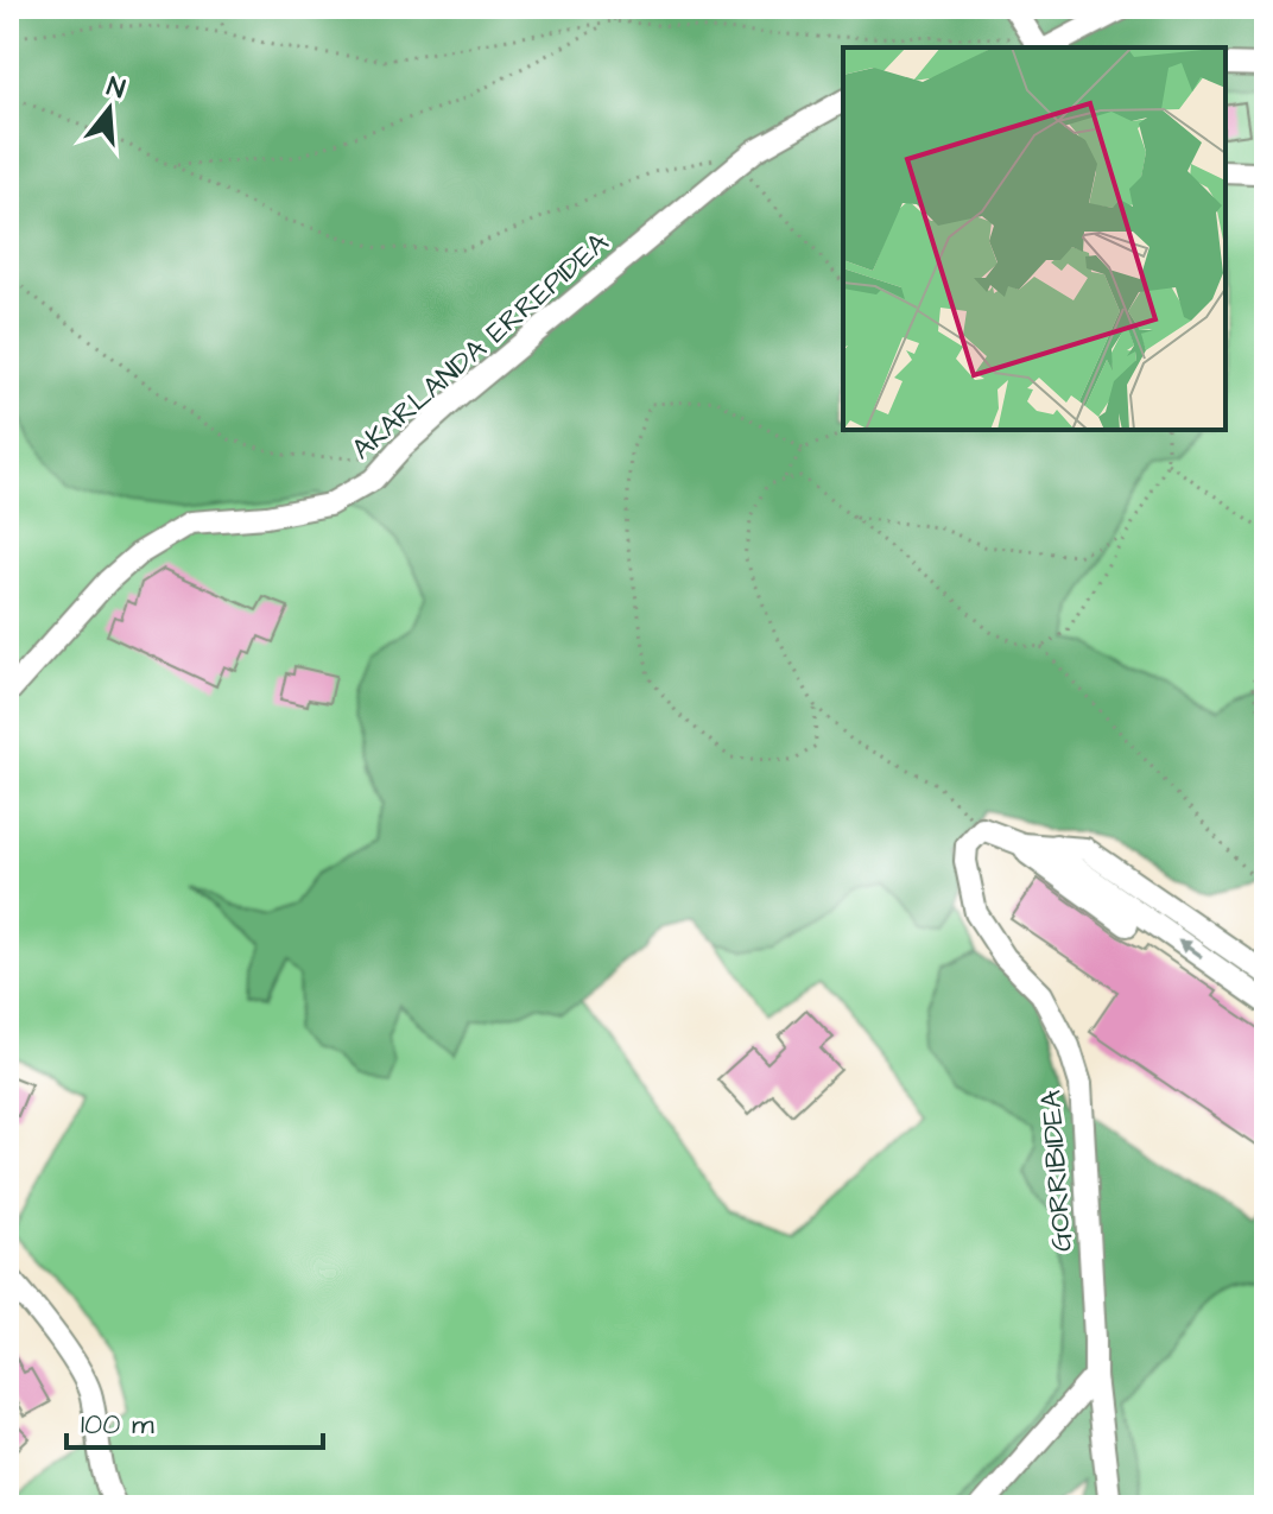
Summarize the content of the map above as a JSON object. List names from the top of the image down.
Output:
{
  "streets": {
    "street": ["AKARLANDA ERREPIDEA", "GORRIBIDEA"]
  },
  "scale_bar": "100 m",
  "north": "top"
}
